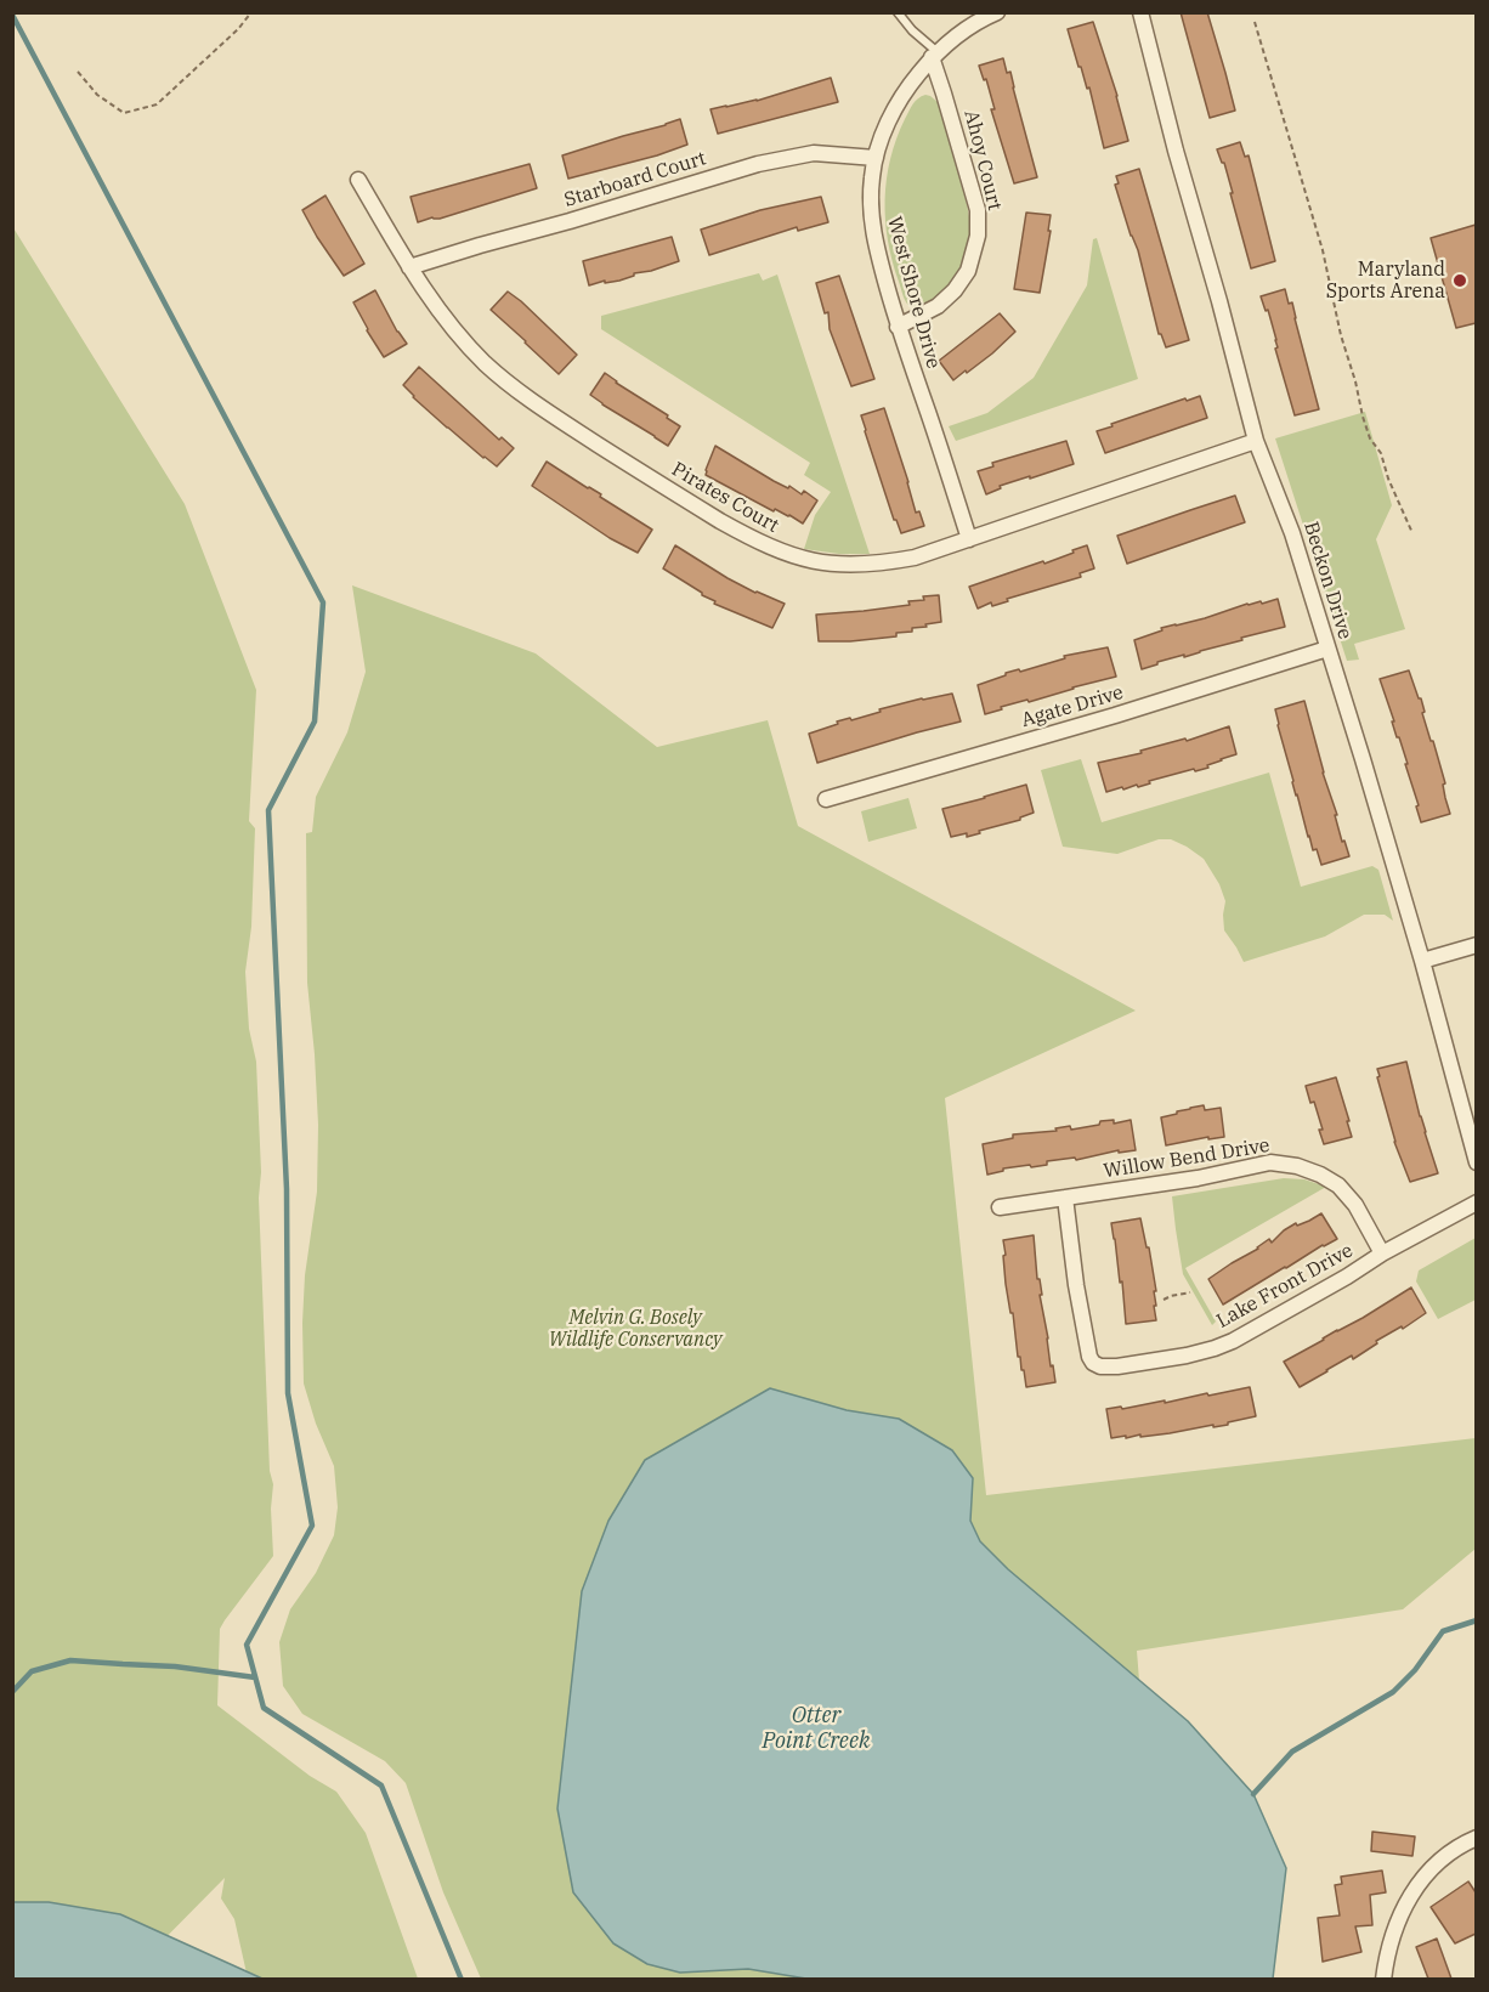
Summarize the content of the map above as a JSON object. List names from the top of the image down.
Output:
{
  "streets": {
    "street": [
      "Ahoy Court",
      "Starboard Court",
      "West Shore Drive",
      "Pirates Court",
      "Beckon Drive",
      "Agate Drive",
      "Willow Bend Drive",
      "Lake Front Drive"
    ]
  },
  "crossings": [
    ["Ahoy Court", "West Shore Drive"],
    ["Starboard Court", "West Shore Drive"],
    ["Starboard Court", "Pirates Court"],
    ["West Shore Drive", "Pirates Court"],
    ["Pirates Court", "Beckon Drive"],
    ["Beckon Drive", "Agate Drive"],
    ["Willow Bend Drive", "Lake Front Drive"]
  ],
  "water": ["Otter Point Creek"],
  "parks": ["Melvin G. Bosely Wildlife Conservancy"],
  "places": ["Maryland Sports Arena"]
}
